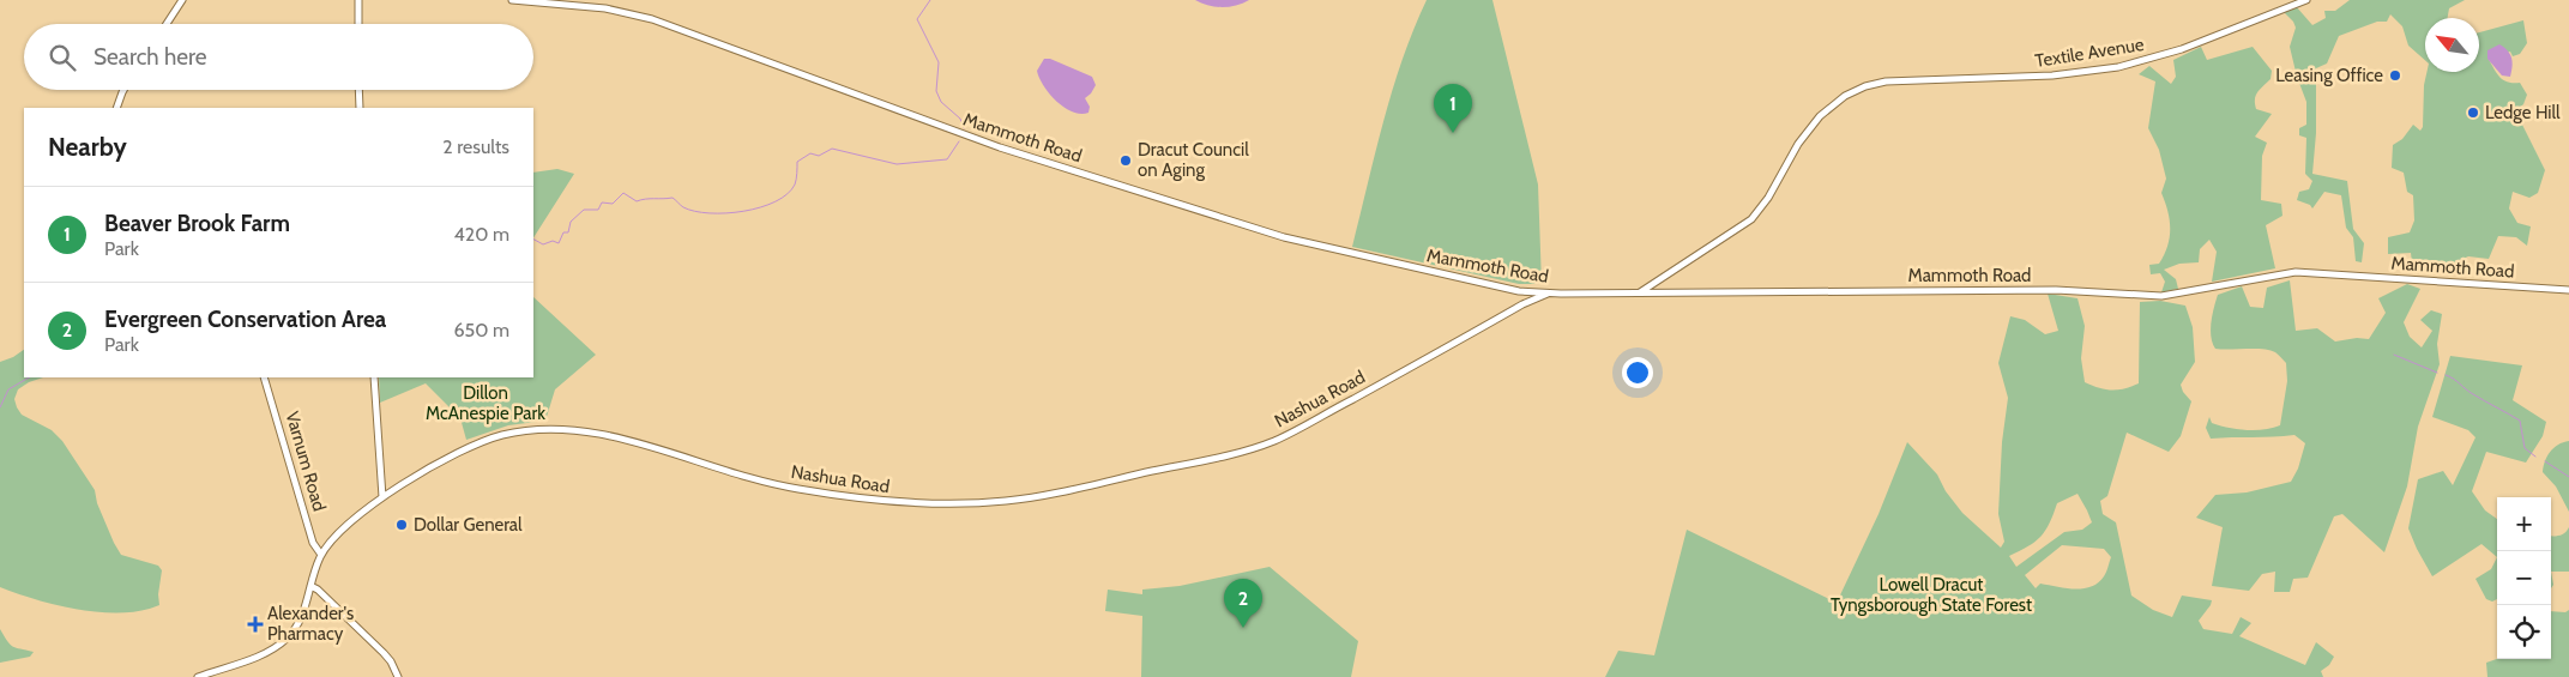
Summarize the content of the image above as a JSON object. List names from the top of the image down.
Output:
{
  "streets": {
    "main road": [
      "Textile Avenue",
      "Mammoth Road",
      "Nashua Road",
      "Varnum Road"
    ]
  },
  "crossings": [
    ["Textile Avenue", "Mammoth Road"],
    ["Mammoth Road", "Nashua Road"],
    ["Nashua Road", "Varnum Road"]
  ],
  "parks": ["Dillon McAnespie Park", "Lowell Dracut Tyngsborough State Forest"],
  "places": {
    "other": [
      "Leasing Office",
      "Ledge Hill",
      "Dracut Council on Aging",
      "Dollar General"
    ],
    "health": ["Alexander's Pharmacy"]
  },
  "north": "top left",
  "page": {
    "search": "Search here",
    "pins": ["1", "2"],
    "heading": ["Nearby", "2 results"],
    "list": [
      {
        "mark": "1",
        "name": "Beaver Brook Farm",
        "note": "Park",
        "value": "420 m"
      },
      {
        "mark": "2",
        "name": "Evergreen Conservation Area",
        "note": "Park",
        "value": "650 m"
      }
    ],
    "map_buttons": ["+", "−"]
  }
}
